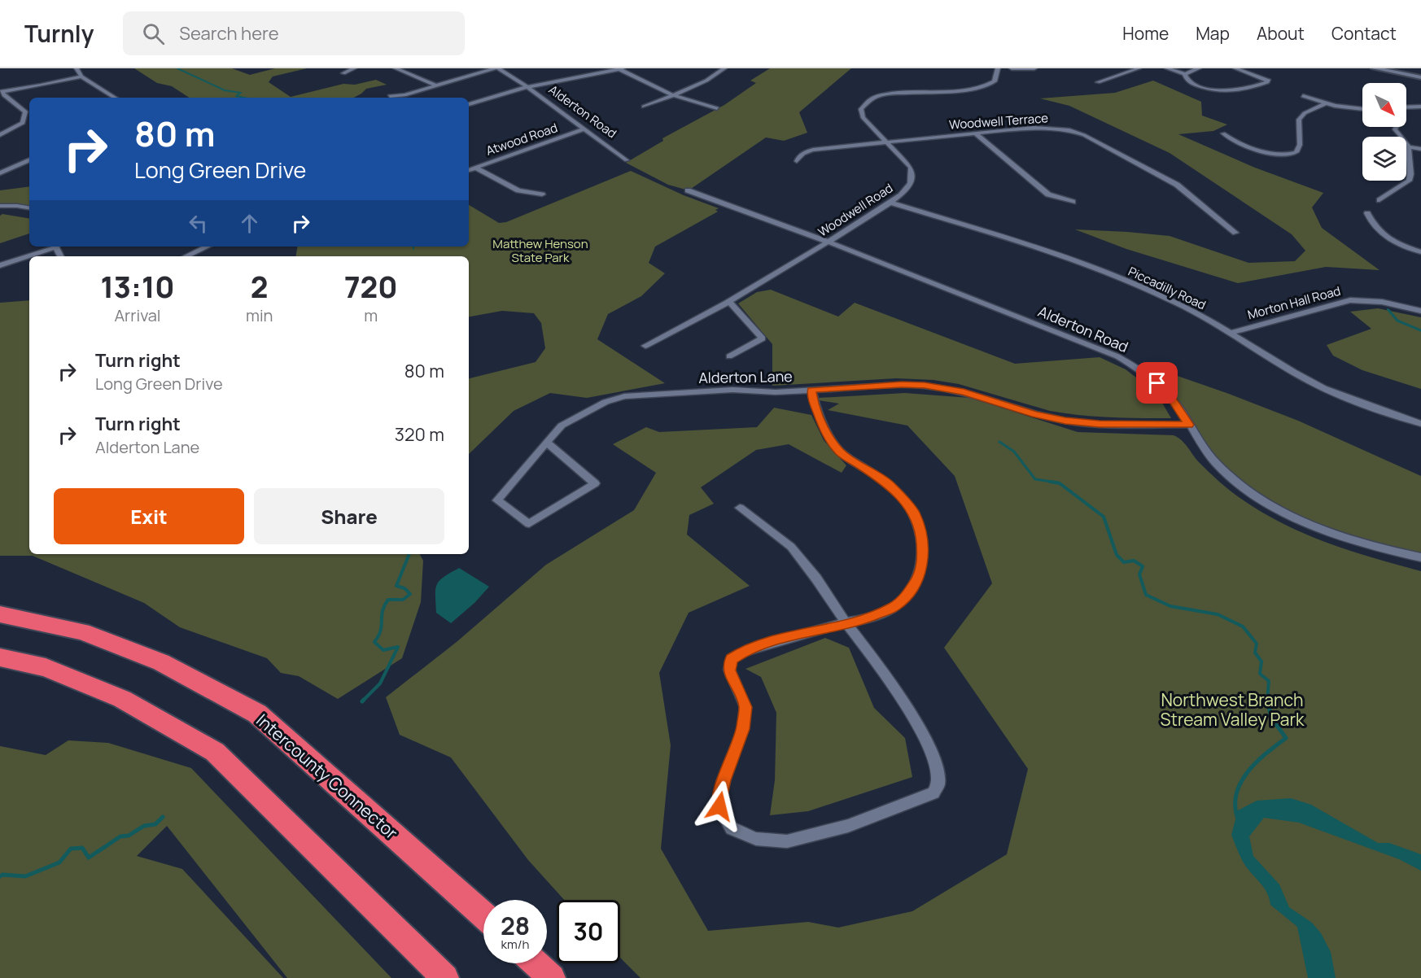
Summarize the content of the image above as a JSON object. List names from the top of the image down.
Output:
{
  "streets": {
    "highway": ["Intercounty Connector"],
    "street": [
      "Alderton Road",
      "Woodwell Terrace",
      "Atwood Road",
      "Woodwell Road",
      "Piccadilly Road",
      "Morton Hall Road",
      "Alderton Lane"
    ]
  },
  "crossings": [
    ["Alderton Road", "Atwood Road"],
    ["Alderton Road", "Woodwell Road"],
    ["Alderton Road", "Alderton Lane"],
    ["Woodwell Terrace", "Woodwell Road"],
    ["Woodwell Road", "Piccadilly Road"],
    ["Piccadilly Road", "Morton Hall Road"]
  ],
  "parks": ["Matthew Henson State Park", "Northwest Branch Stream Valley Park"],
  "north": "bottom right",
  "page": {
    "header": "Turnly",
    "search": "Search here",
    "nav": [
      "Home",
      "Map",
      "About",
      "Contact"
    ],
    "turn": ["80 m", "Long Green Drive"],
    "eta": [
      "13:10",
      "Arrival",
      "2",
      "min",
      "720",
      "m"
    ],
    "list": [
      {
        "name": "Turn right",
        "note": "Long Green Drive",
        "value": "80 m"
      },
      {
        "name": "Turn right",
        "note": "Alderton Lane",
        "value": "320 m"
      }
    ],
    "buttons": ["Exit", "Share"],
    "speed": "28 km/h",
    "limit": "30"
  }
}
